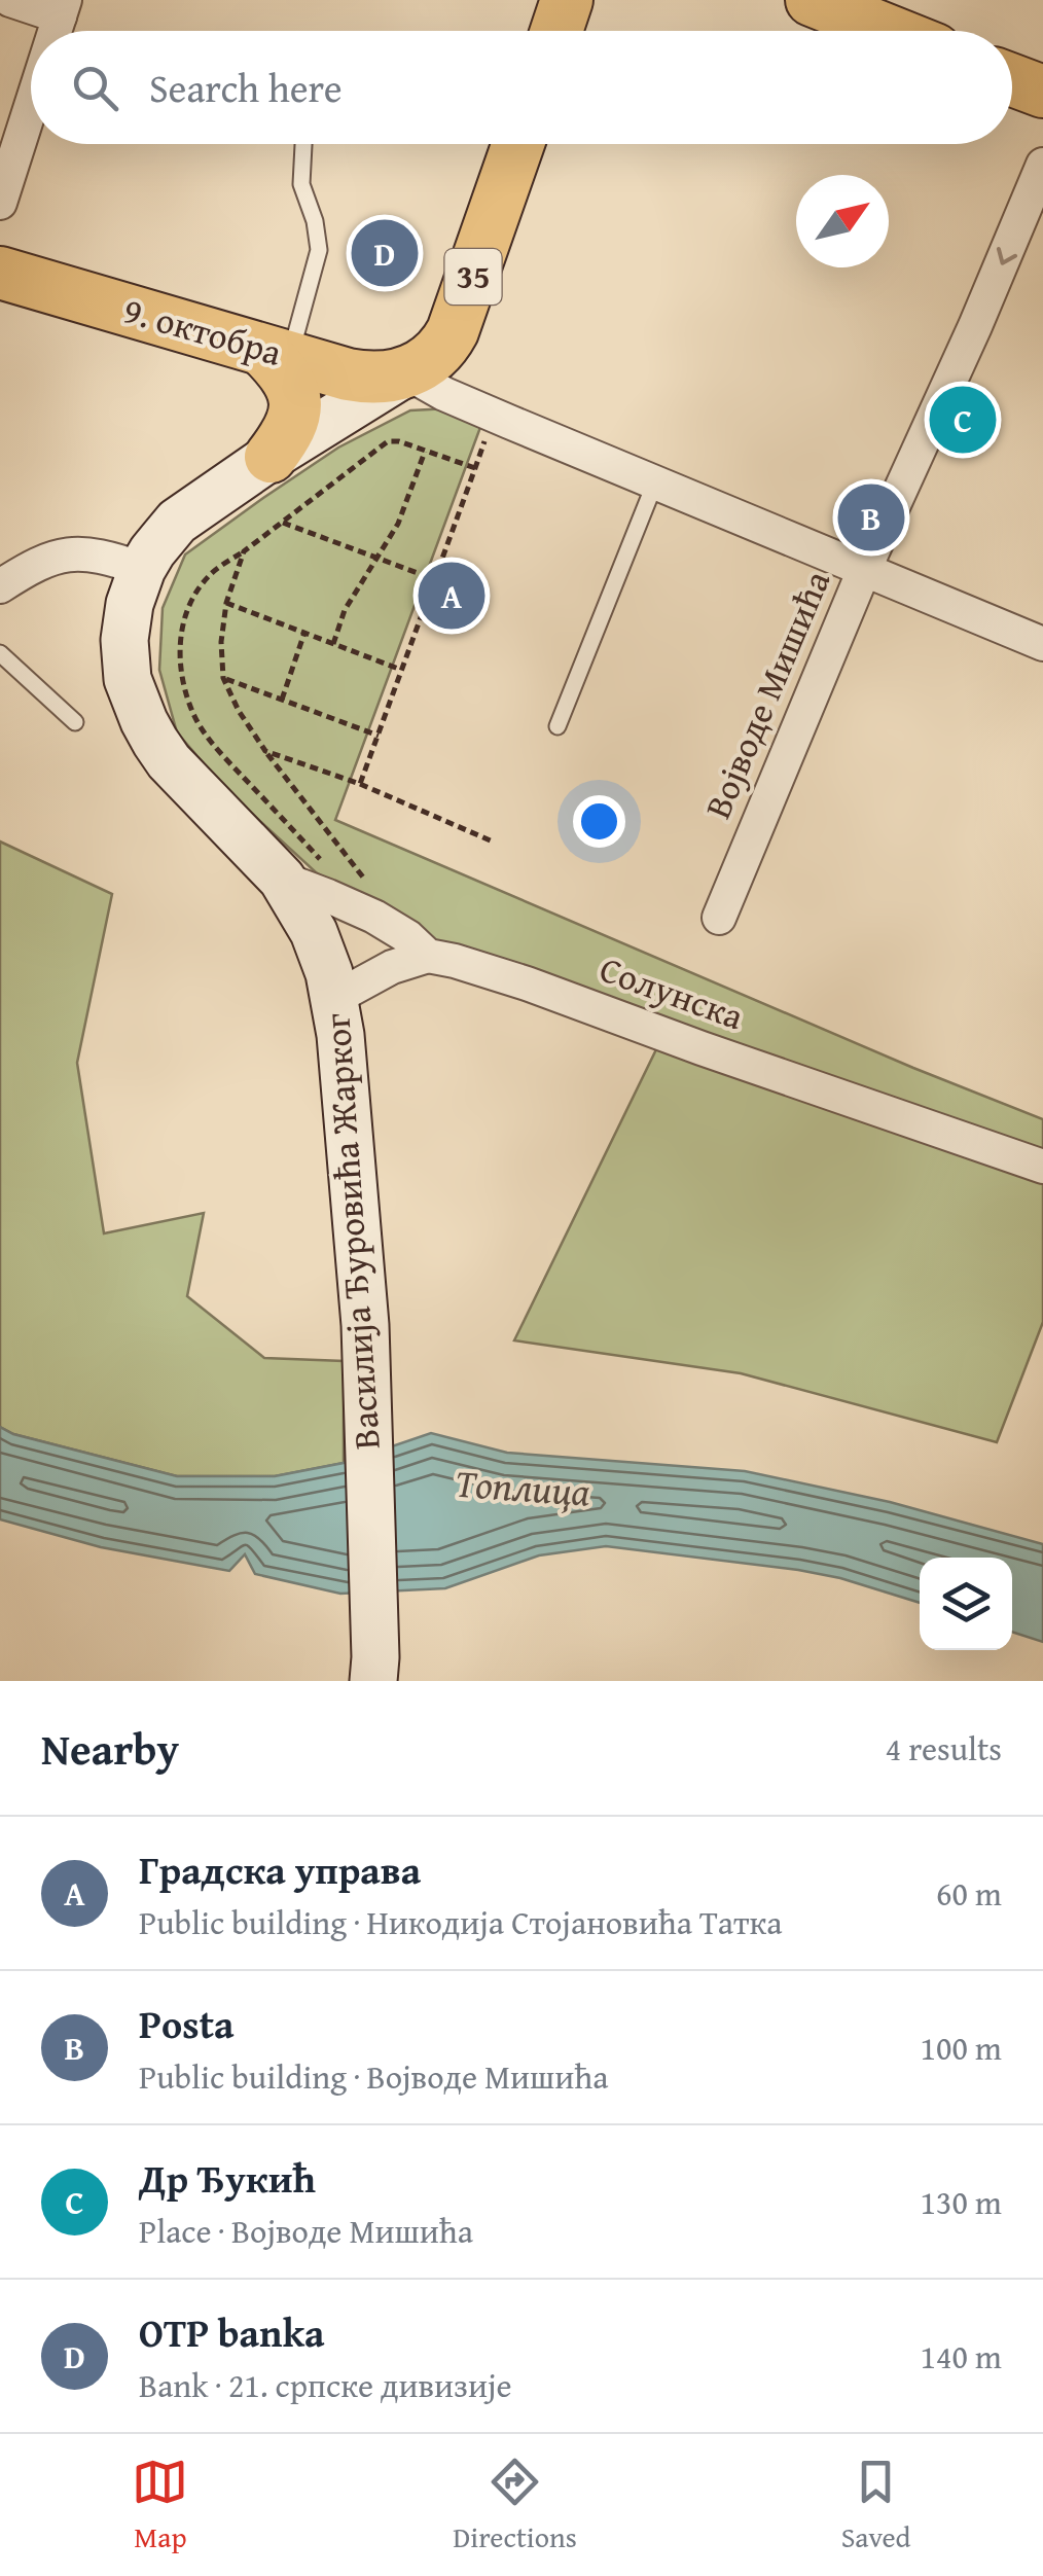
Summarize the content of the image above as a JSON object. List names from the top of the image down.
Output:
{
  "streets": {
    "main road": ["35", "9. октобра", "Василија Ђуровића Жарког"],
    "street": ["Војводе Мишића", "Солунска"]
  },
  "crossings": [
    ["35", "9. октобра"],
    ["35", "Василија Ђуровића Жарког"],
    ["9. октобра", "Василија Ђуровића Жарког"],
    ["Солунска", "Василија Ђуровића Жарког"]
  ],
  "one_way": ["Војводе Мишића"],
  "water": ["Топлица"],
  "north": "top right",
  "page": {
    "search": "Search here",
    "pins": [
      "D",
      "C",
      "B",
      "A"
    ],
    "heading": ["Nearby", "4 results"],
    "list": [
      {
        "mark": "A",
        "name": "Градска управа",
        "note": "Public building · Никодија Стојановића Татка",
        "value": "60 m"
      },
      {
        "mark": "B",
        "name": "Posta",
        "note": "Public building · Војводе Мишића",
        "value": "100 m"
      },
      {
        "mark": "C",
        "name": "Др Ђукић",
        "note": "Place · Војводе Мишића",
        "value": "130 m"
      },
      {
        "mark": "D",
        "name": "OTP banka",
        "note": "Bank · 21. српске дивизије",
        "value": "140 m"
      }
    ],
    "nav": ["Map", "Directions", "Saved"]
  }
}
